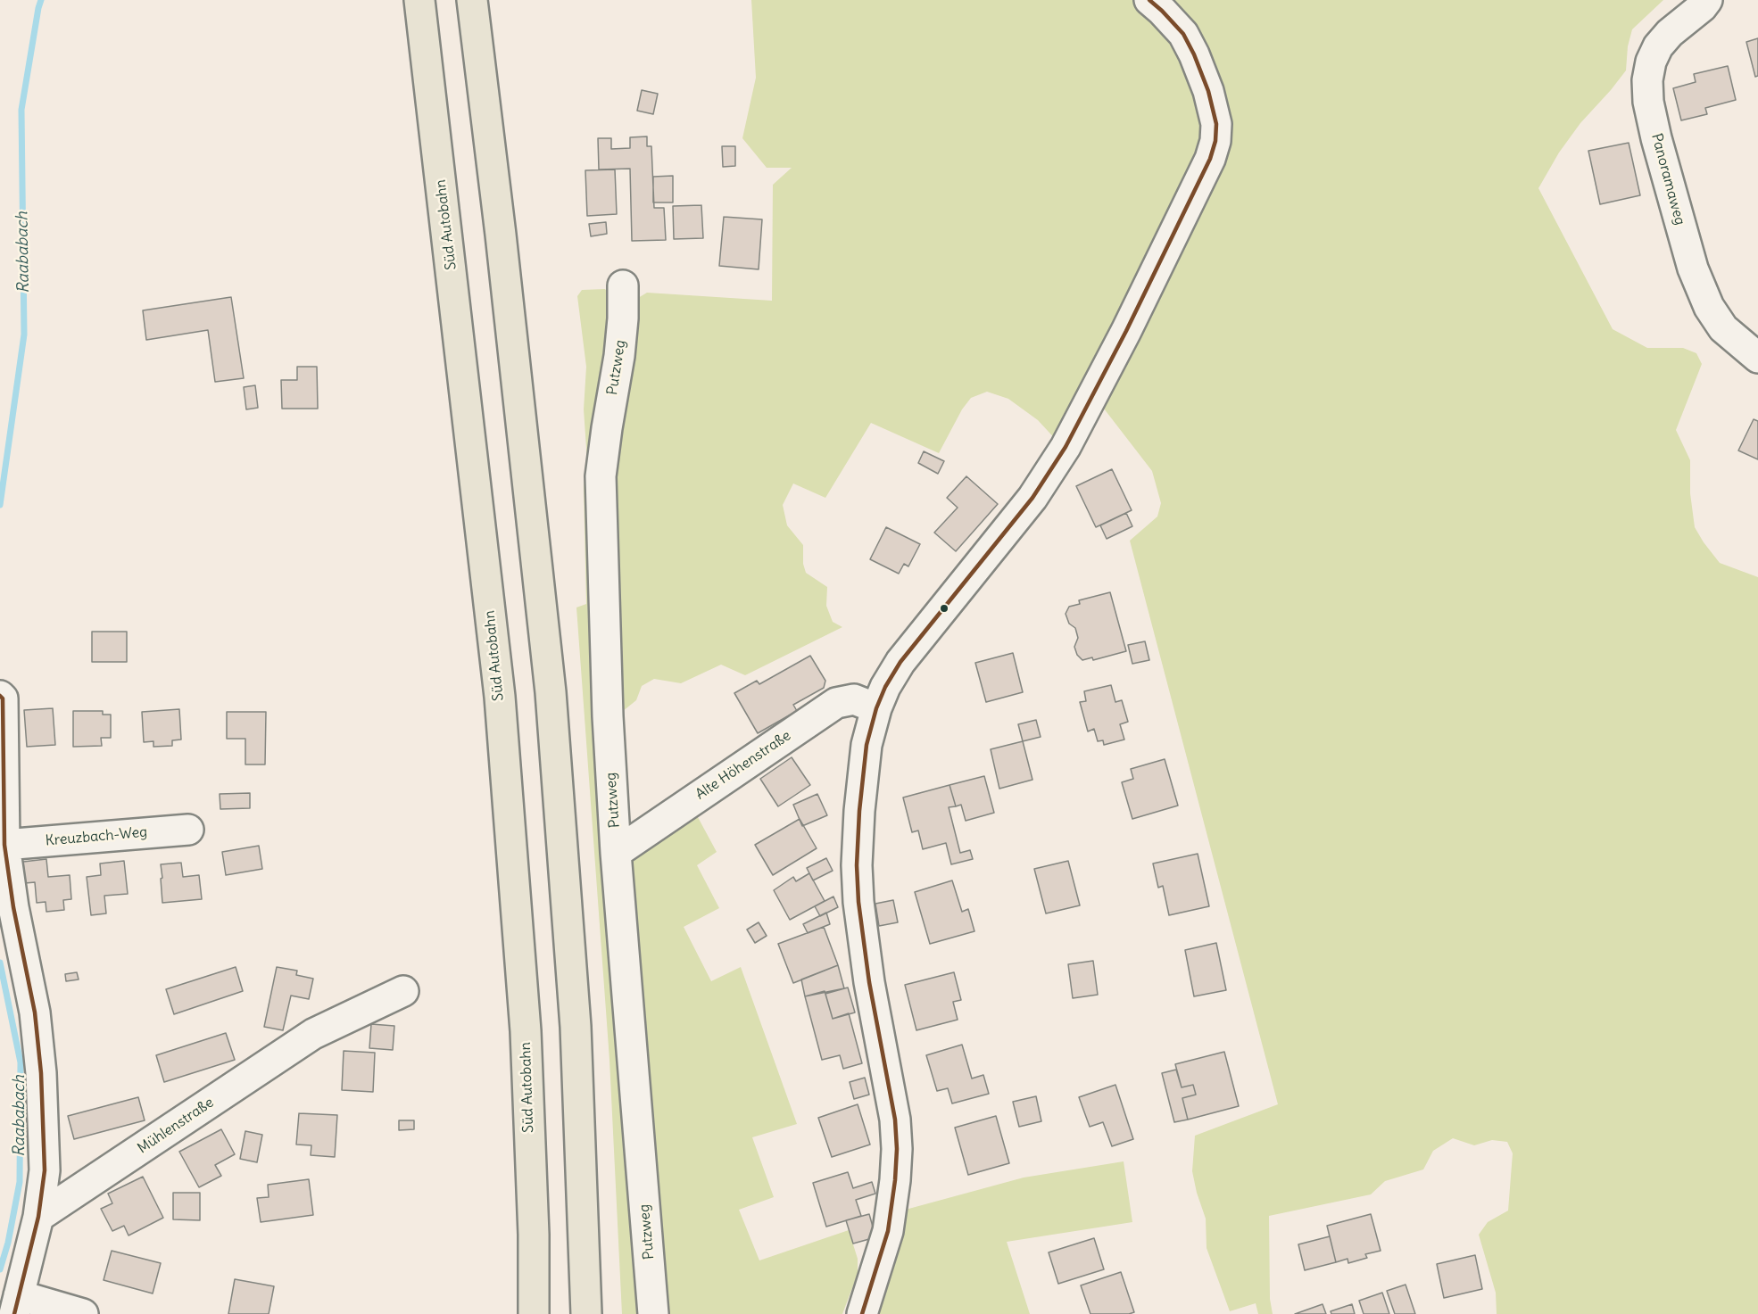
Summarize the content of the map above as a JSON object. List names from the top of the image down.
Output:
{
  "streets": {
    "highway": ["Süd Autobahn"],
    "street": [
      "Panoramaweg",
      "Putzweg",
      "Alte Höhenstraße",
      "Kreuzbach-Weg",
      "Mühlenstraße"
    ]
  },
  "crossings": [
    ["Putzweg", "Alte Höhenstraße"]
  ],
  "water": ["Raababach"]
}
